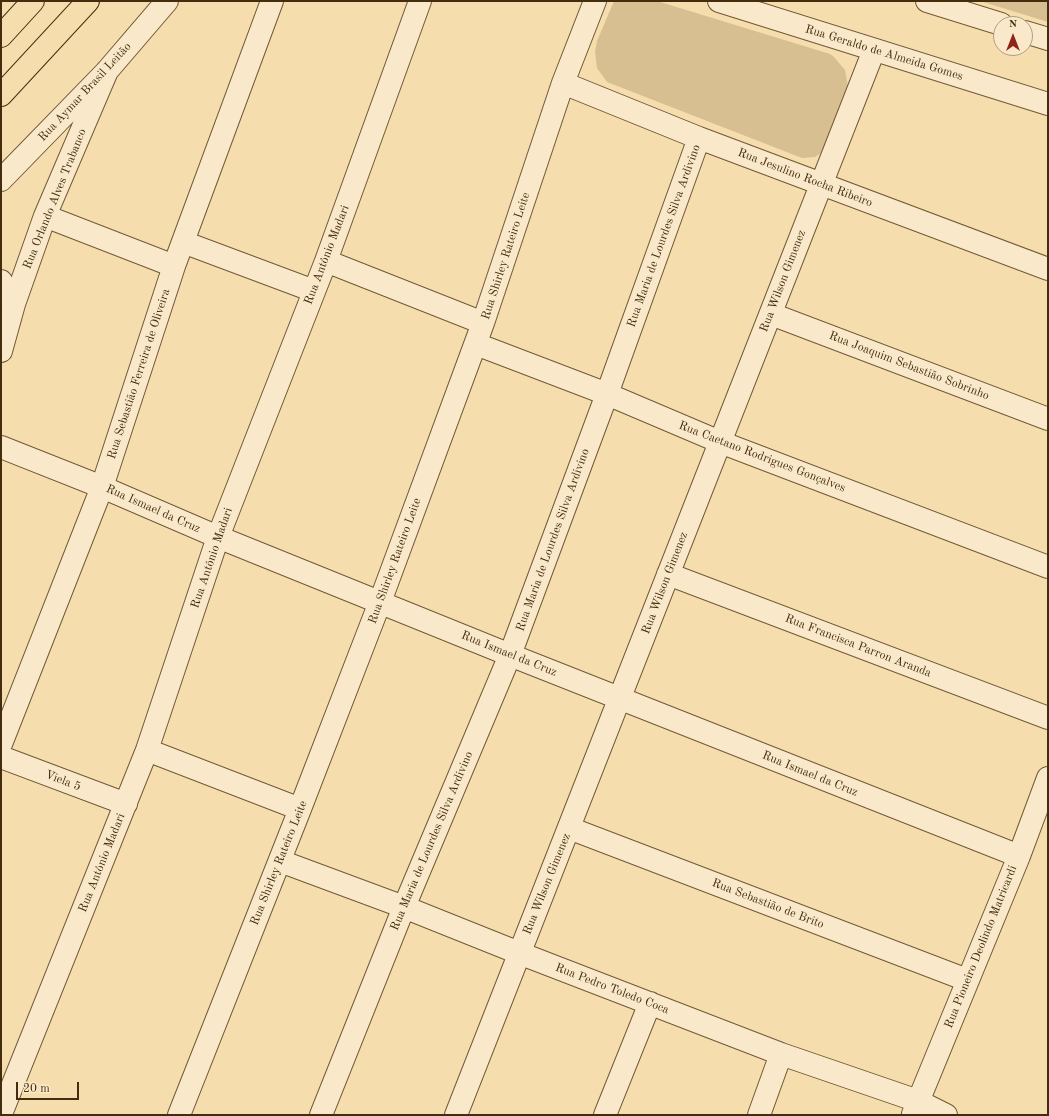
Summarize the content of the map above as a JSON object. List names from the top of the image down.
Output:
{
  "streets": {
    "street": [
      "Rua Geraldo de Almeida Gomes",
      "Rua Aymar Brasil Leitão",
      "Rua Jesulino Rocha Ribeiro",
      "Rua Orlando Alves Trabanco",
      "Rua Maria de Lourdes Silva Ardivino",
      "Rua Antônio Madari",
      "Rua Shirley Rateiro Leite",
      "Rua Wilson Gimenez",
      "Rua Joaquim Sebastião Sobrinho",
      "Rua Sebastião Ferreira de Oliveira",
      "Rua Caetano Rodrigues Gonçalves",
      "Rua Ismael da Cruz",
      "Rua Francisca Parron Aranda",
      "Viela 5",
      "Rua Sebastião de Brito",
      "Rua Pioneiro Deolindo Matricardi",
      "Rua Pedro Toledo Coca"
    ]
  },
  "crossings": [
    ["Rua Geraldo de Almeida Gomes", "Rua Wilson Gimenez"],
    ["Rua Aymar Brasil Leitão", "Rua Orlando Alves Trabanco"],
    ["Rua Jesulino Rocha Ribeiro", "Rua Maria de Lourdes Silva Ardivino"],
    ["Rua Jesulino Rocha Ribeiro", "Rua Shirley Rateiro Leite"],
    ["Rua Jesulino Rocha Ribeiro", "Rua Wilson Gimenez"],
    ["Rua Maria de Lourdes Silva Ardivino", "Rua Caetano Rodrigues Gonçalves"],
    ["Rua Maria de Lourdes Silva Ardivino", "Rua Ismael da Cruz"],
    ["Rua Maria de Lourdes Silva Ardivino", "Rua Pedro Toledo Coca"],
    ["Rua Antônio Madari", "Rua Ismael da Cruz"],
    ["Rua Antônio Madari", "Viela 5"],
    ["Rua Shirley Rateiro Leite", "Rua Caetano Rodrigues Gonçalves"],
    ["Rua Shirley Rateiro Leite", "Rua Ismael da Cruz"],
    ["Rua Shirley Rateiro Leite", "Rua Pedro Toledo Coca"],
    ["Rua Wilson Gimenez", "Rua Joaquim Sebastião Sobrinho"],
    ["Rua Wilson Gimenez", "Rua Caetano Rodrigues Gonçalves"],
    ["Rua Wilson Gimenez", "Rua Ismael da Cruz"],
    ["Rua Wilson Gimenez", "Rua Francisca Parron Aranda"],
    ["Rua Wilson Gimenez", "Rua Sebastião de Brito"],
    ["Rua Wilson Gimenez", "Rua Pedro Toledo Coca"],
    ["Rua Sebastião Ferreira de Oliveira", "Rua Ismael da Cruz"],
    ["Rua Ismael da Cruz", "Rua Pioneiro Deolindo Matricardi"],
    ["Rua Sebastião de Brito", "Rua Pioneiro Deolindo Matricardi"],
    ["Rua Pioneiro Deolindo Matricardi", "Rua Pedro Toledo Coca"]
  ],
  "scale_bar": "20 m",
  "north": "top"
}
